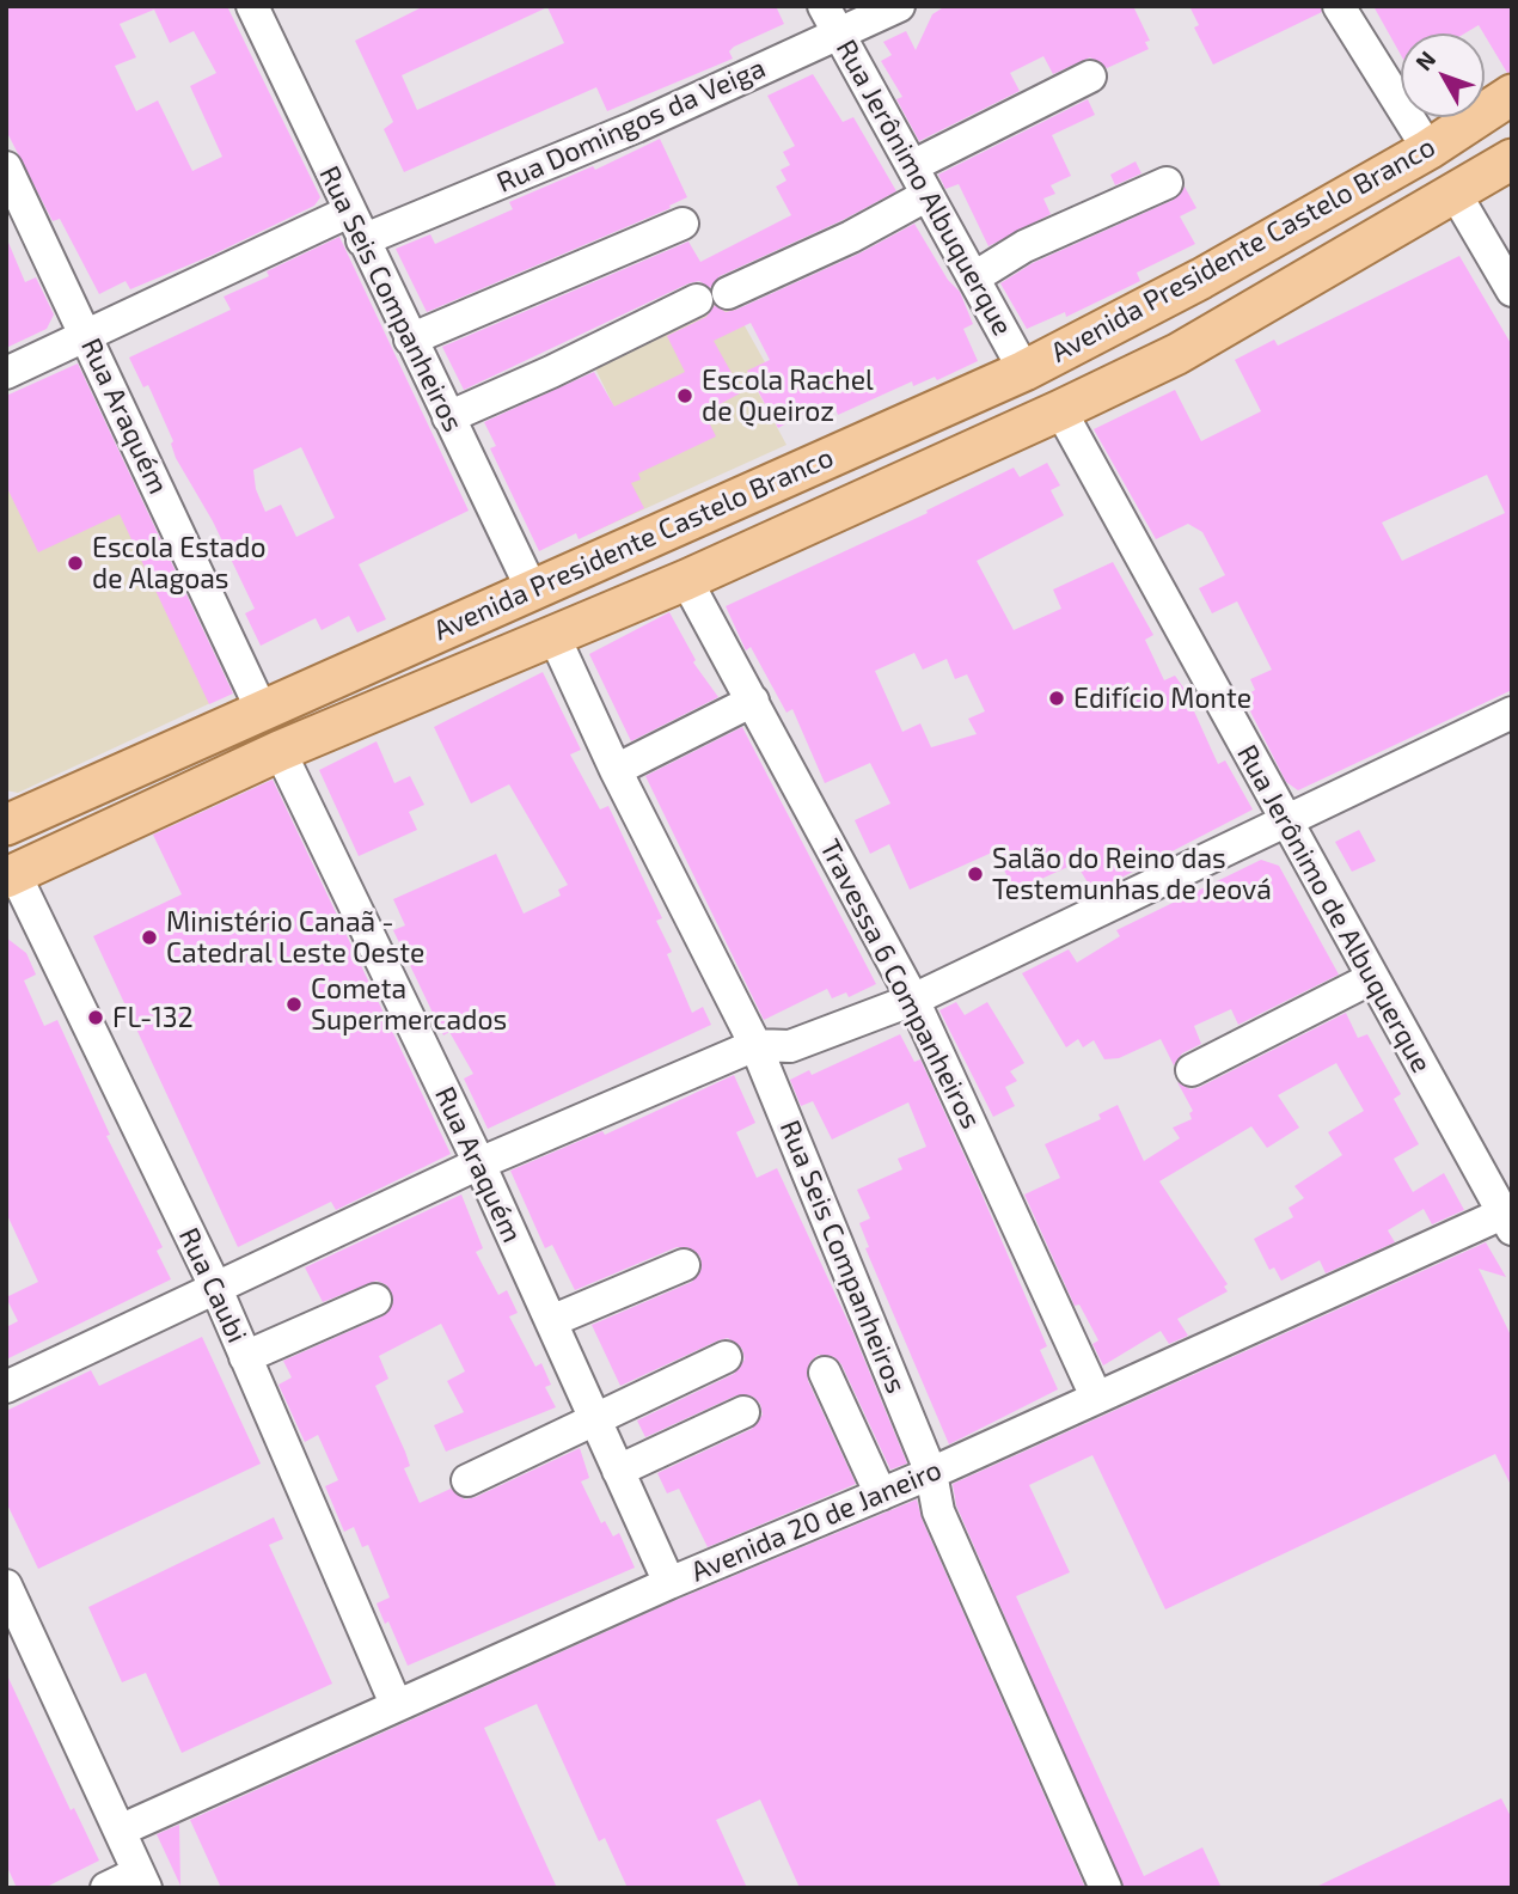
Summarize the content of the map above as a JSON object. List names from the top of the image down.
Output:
{
  "streets": {
    "main road": ["Avenida Presidente Castelo Branco"],
    "street": [
      "Rua Domingos da Veiga",
      "Rua Jerônimo Albuquerque",
      "Rua Seis Companheiros",
      "Rua Araquém",
      "Rua Jerônimo de Albuquerque",
      "Travessa 6 Companheiros",
      "Rua Caubi",
      "Avenida 20 de Janeiro"
    ]
  },
  "crossings": [
    ["Rua Domingos da Veiga", "Rua Jerônimo Albuquerque"],
    ["Rua Domingos da Veiga", "Rua Seis Companheiros"],
    ["Rua Jerônimo Albuquerque", "Avenida Presidente Castelo Branco"],
    ["Avenida Presidente Castelo Branco", "Rua Seis Companheiros"],
    ["Avenida Presidente Castelo Branco", "Rua Araquém"],
    ["Avenida Presidente Castelo Branco", "Rua Jerônimo de Albuquerque"],
    ["Avenida Presidente Castelo Branco", "Travessa 6 Companheiros"],
    ["Avenida Presidente Castelo Branco", "Rua Caubi"],
    ["Rua Seis Companheiros", "Avenida 20 de Janeiro"],
    ["Rua Araquém", "Avenida 20 de Janeiro"],
    ["Rua Jerônimo de Albuquerque", "Avenida 20 de Janeiro"],
    ["Travessa 6 Companheiros", "Avenida 20 de Janeiro"],
    ["Rua Caubi", "Avenida 20 de Janeiro"]
  ],
  "places": [
    "Escola Rachel de Queiroz",
    "Escola Estado de Alagoas",
    "Edifício Monte",
    "Salão do Reino das Testemunhas de Jeová",
    "Ministério Canaã - Catedral Leste Oeste",
    "Cometa Supermercados",
    "FL-132"
  ],
  "north": "top left"
}
